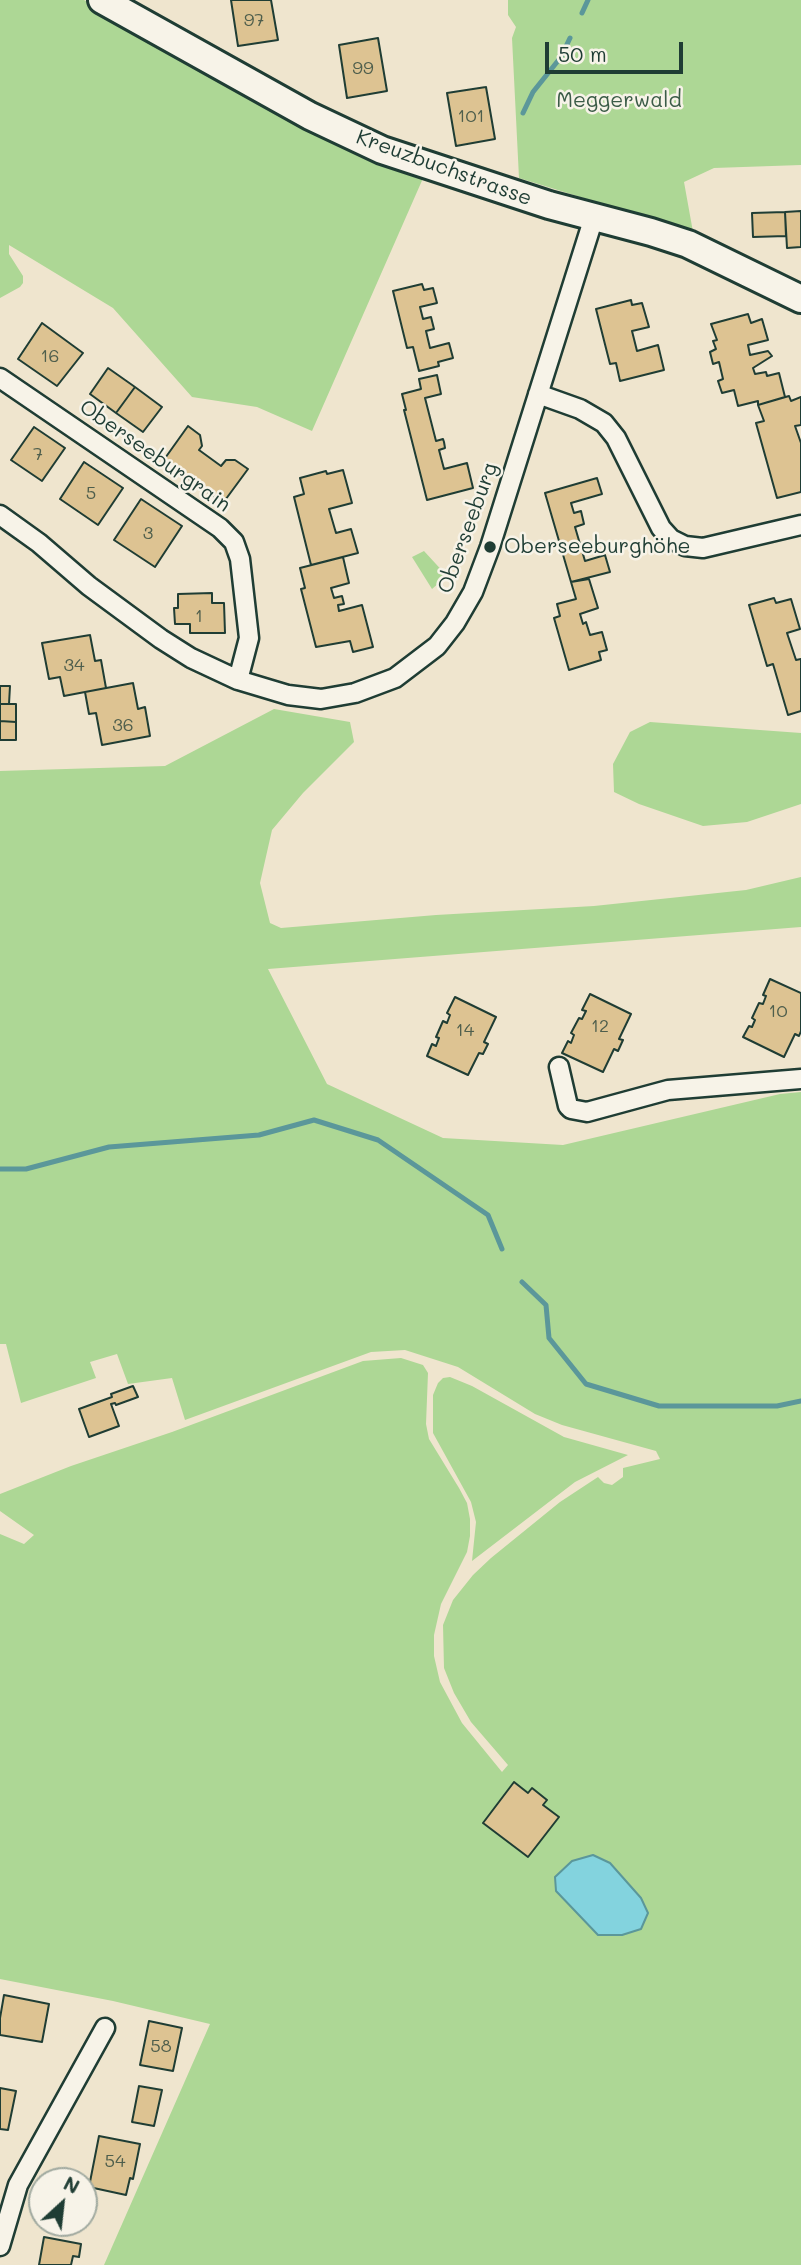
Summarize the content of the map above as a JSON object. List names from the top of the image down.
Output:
{
  "streets": {
    "street": ["Kreuzbuchstrasse", "Oberseeburgrain", "Oberseeburg"]
  },
  "crossings": [
    ["Kreuzbuchstrasse", "Oberseeburg"],
    ["Oberseeburgrain", "Oberseeburg"]
  ],
  "parks": ["Meggerwald"],
  "places": ["Oberseeburghöhe"],
  "house_numbers": [
    "97",
    "99",
    "101",
    "16",
    "7",
    "5",
    "3",
    "1",
    "34",
    "36",
    "10",
    "12",
    "14",
    "58",
    "54"
  ],
  "scale_bar": "50 m",
  "north": "top right"
}
